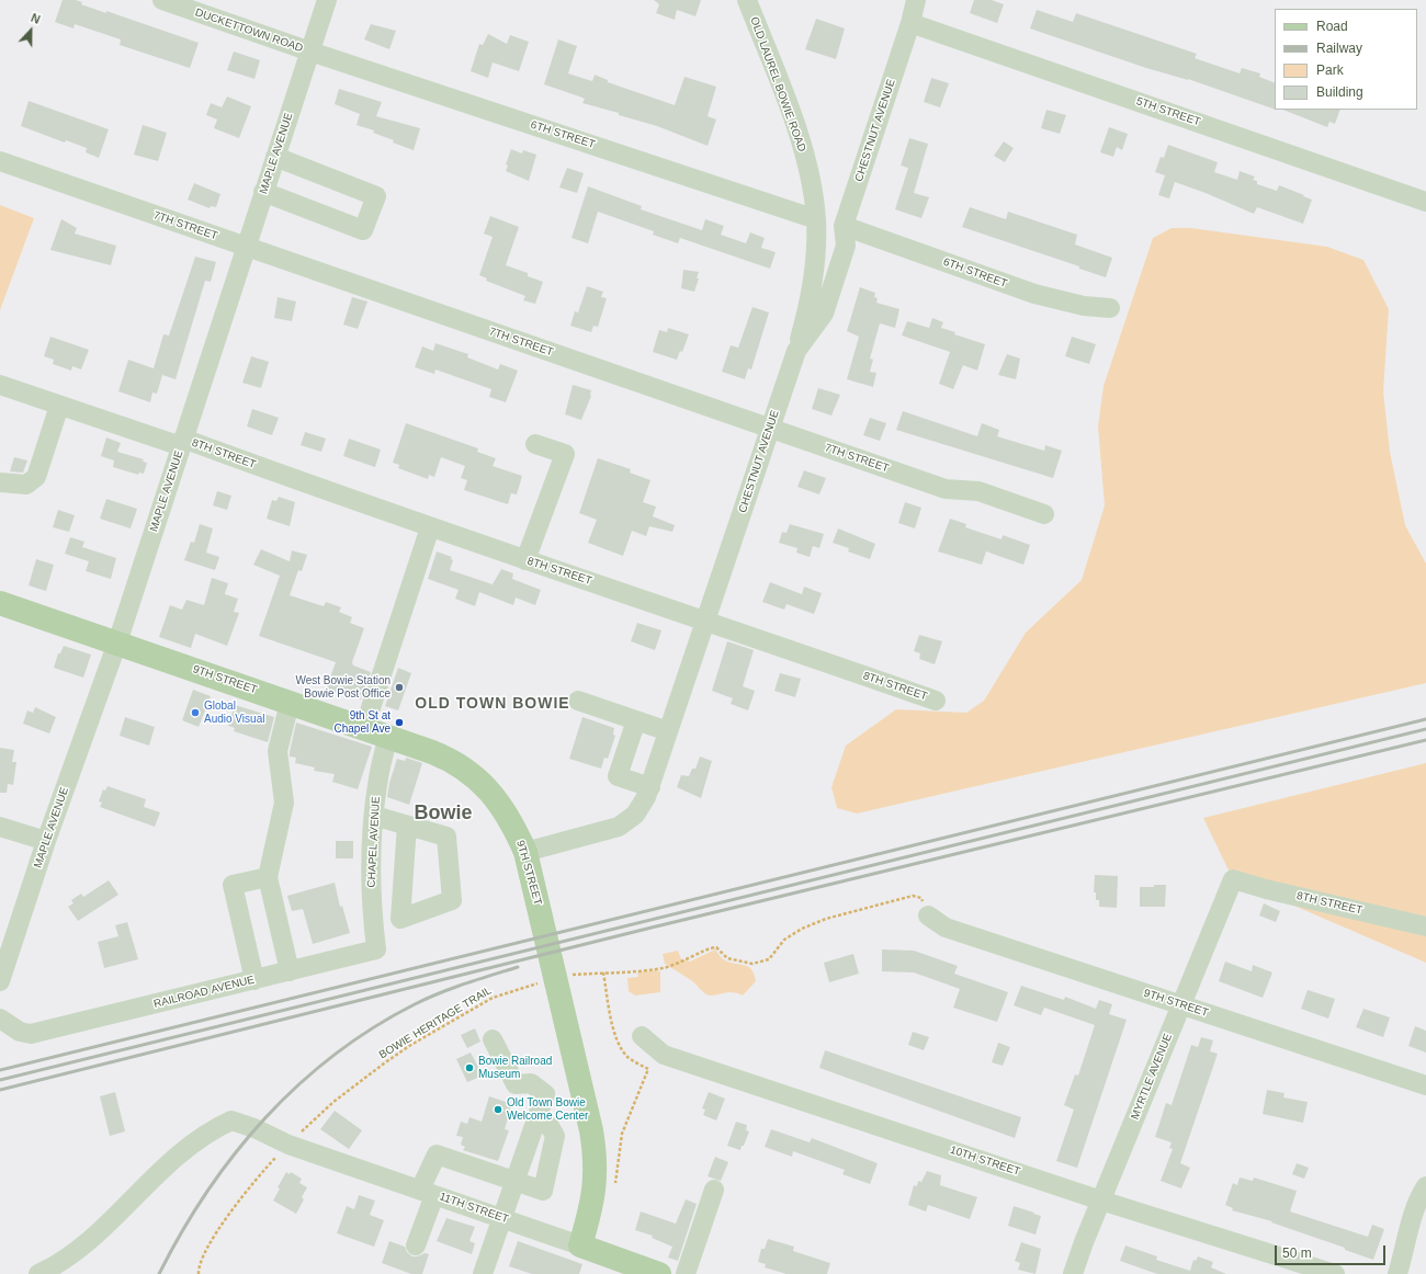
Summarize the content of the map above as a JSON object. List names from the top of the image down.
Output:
{
  "streets": {
    "main road": ["9TH STREET", "11TH STREET"],
    "street": [
      "DUCKETTOWN ROAD",
      "OLD LAUREL BOWIE ROAD",
      "5TH STREET",
      "CHESTNUT AVENUE",
      "6TH STREET",
      "MAPLE AVENUE",
      "7TH STREET",
      "8TH STREET",
      "CHAPEL AVENUE",
      "RAILROAD AVENUE",
      "MYRTLE AVENUE",
      "10TH STREET"
    ],
    "path": ["BOWIE HERITAGE TRAIL"]
  },
  "crossings": [
    ["DUCKETTOWN ROAD", "6TH STREET"],
    ["DUCKETTOWN ROAD", "MAPLE AVENUE"],
    ["OLD LAUREL BOWIE ROAD", "CHESTNUT AVENUE"],
    ["OLD LAUREL BOWIE ROAD", "6TH STREET"],
    ["5TH STREET", "CHESTNUT AVENUE"],
    ["CHESTNUT AVENUE", "6TH STREET"],
    ["CHESTNUT AVENUE", "7TH STREET"],
    ["CHESTNUT AVENUE", "8TH STREET"],
    ["CHESTNUT AVENUE", "9TH STREET"],
    ["6TH STREET", "MAPLE AVENUE"],
    ["MAPLE AVENUE", "7TH STREET"],
    ["MAPLE AVENUE", "8TH STREET"],
    ["MAPLE AVENUE", "9TH STREET"],
    ["8TH STREET", "MYRTLE AVENUE"],
    ["9TH STREET", "CHAPEL AVENUE"],
    ["9TH STREET", "BOWIE HERITAGE TRAIL"],
    ["9TH STREET", "MYRTLE AVENUE"],
    ["9TH STREET", "11TH STREET"],
    ["CHAPEL AVENUE", "RAILROAD AVENUE"],
    ["BOWIE HERITAGE TRAIL", "11TH STREET"],
    ["MYRTLE AVENUE", "10TH STREET"]
  ],
  "districts": ["OLD TOWN BOWIE", "Bowie"],
  "places": [
    "West Bowie Station Bowie Post Office",
    "Global Audio Visual",
    "9th St at Chapel Ave",
    "Bowie Railroad Museum",
    "Old Town Bowie Welcome Center"
  ],
  "legend": [
    "Road",
    "Railway",
    "Park",
    "Building"
  ],
  "scale_bar": "50 m",
  "north": "top"
}
